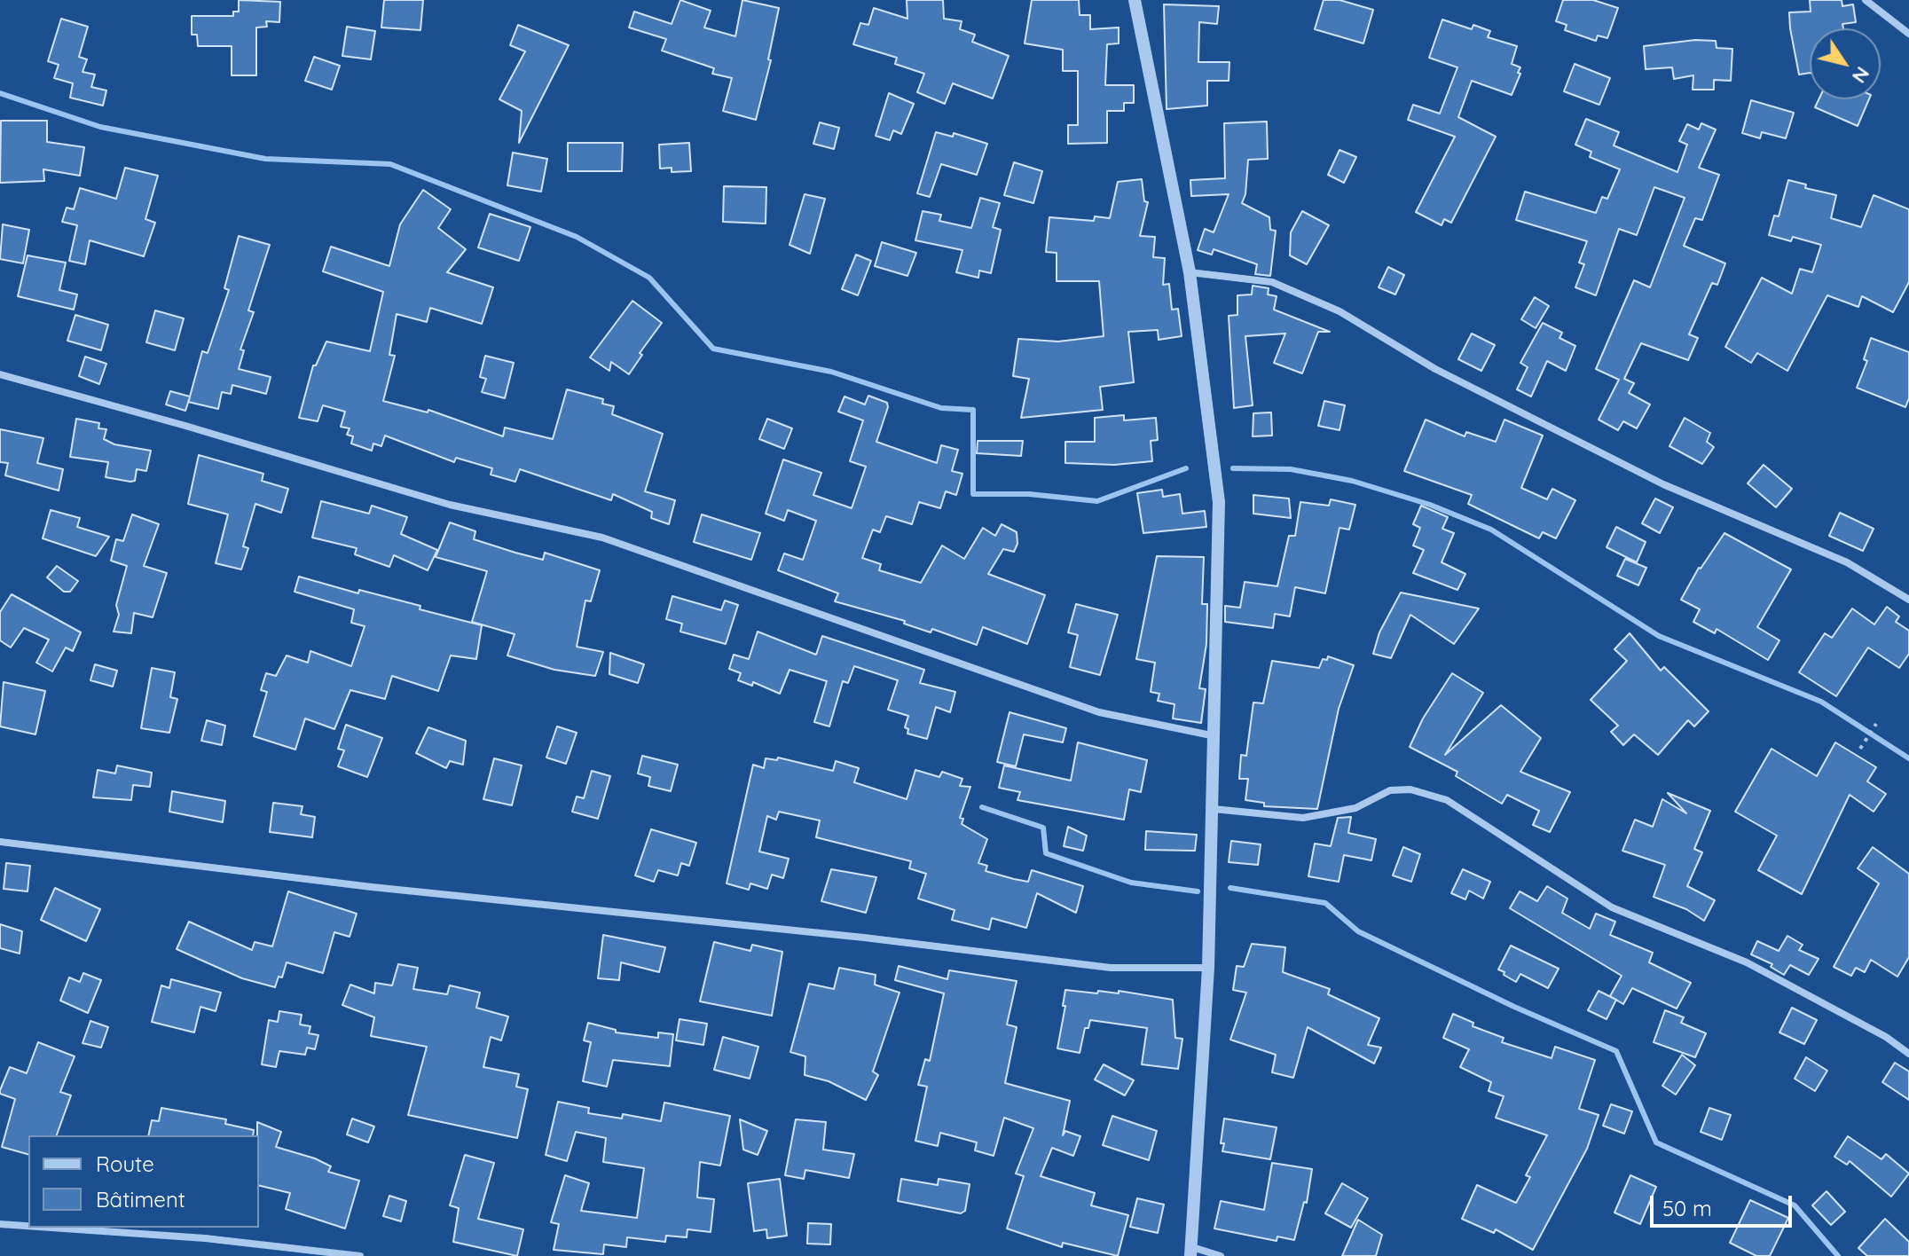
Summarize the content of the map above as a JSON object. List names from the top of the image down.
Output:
{
  "legend": ["Route", "Bâtiment"],
  "scale_bar": "50 m",
  "north": "bottom right"
}
